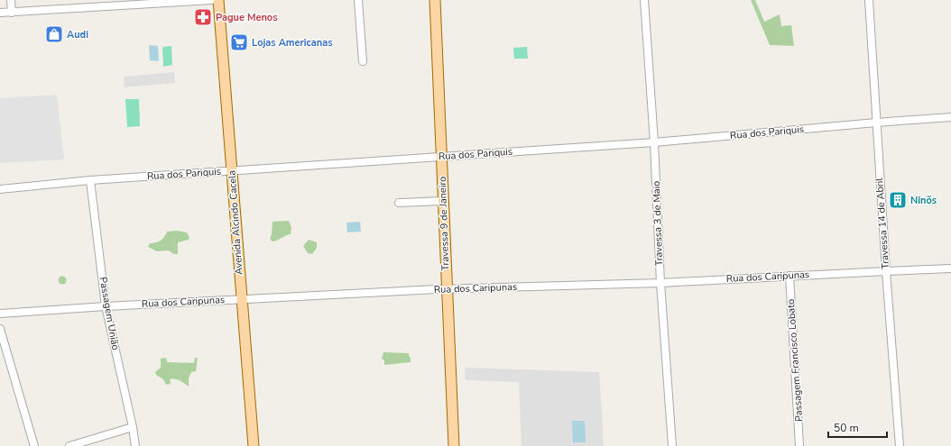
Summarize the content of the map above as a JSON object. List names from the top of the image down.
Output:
{
  "streets": {
    "main road": ["Avenida Alcindo Cacela", "Travessa 9 de Janeiro"],
    "street": [
      "Rua dos Pariquis",
      "Travessa 3 de Maio",
      "Travessa 14 de Abril",
      "Rua dos Caripunas",
      "Passagem União",
      "Passagem Francisco Lobato"
    ]
  },
  "crossings": [
    ["Rua dos Pariquis", "Avenida Alcindo Cacela"],
    ["Rua dos Pariquis", "Travessa 9 de Janeiro"],
    ["Rua dos Pariquis", "Travessa 3 de Maio"],
    ["Rua dos Pariquis", "Travessa 14 de Abril"],
    ["Rua dos Pariquis", "Passagem União"],
    ["Avenida Alcindo Cacela", "Rua dos Caripunas"],
    ["Travessa 9 de Janeiro", "Rua dos Caripunas"],
    ["Travessa 3 de Maio", "Rua dos Caripunas"],
    ["Travessa 14 de Abril", "Rua dos Caripunas"],
    ["Rua dos Caripunas", "Passagem União"],
    ["Rua dos Caripunas", "Passagem Francisco Lobato"]
  ],
  "places": {
    "pharmacy": ["Pague Menos"],
    "shop": ["Audi"],
    "supermarket": ["Lojas Americanas"],
    "building": ["Ninõs"]
  },
  "scale_bar": "50 m"
}
